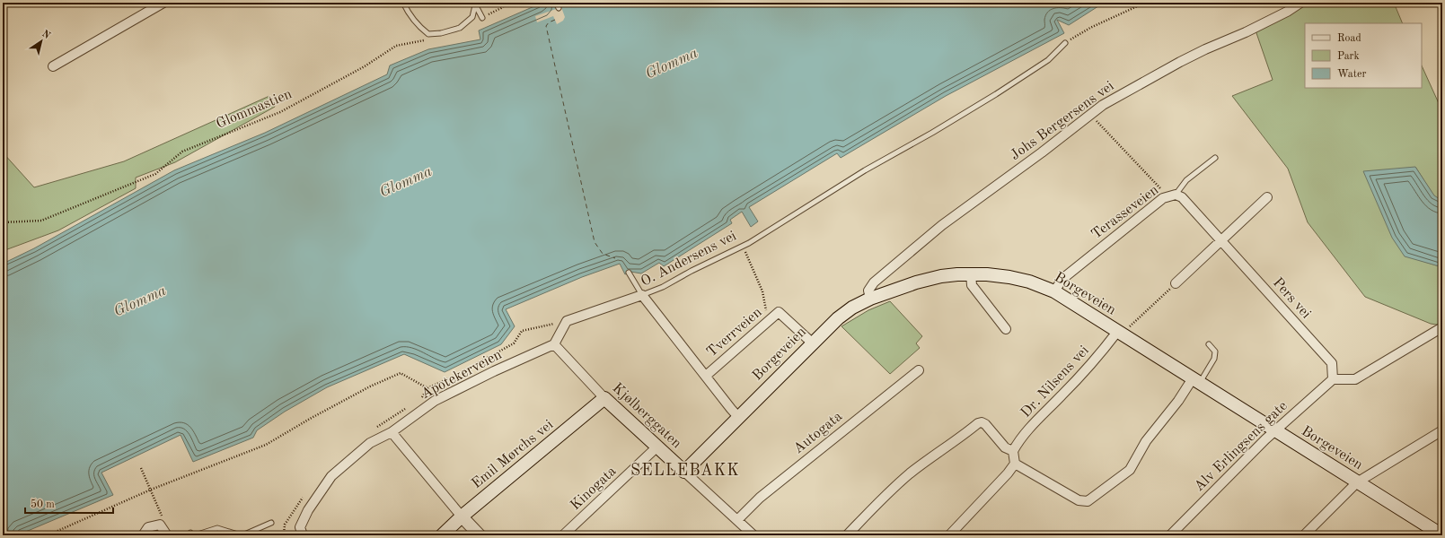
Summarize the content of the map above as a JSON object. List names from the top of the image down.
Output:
{
  "streets": {
    "main road": ["Borgeveien", "Kjølberggaten", "Emil Mørchs vei"],
    "street": [
      "Johs Bergersens vei",
      "Terasseveien",
      "O. Andersens vei",
      "Pers vei",
      "Tverrveien",
      "Apotekerveien",
      "Dr. Nilsens vei",
      "Autogata",
      "Alv Erlingsens gate",
      "Kinogata"
    ],
    "path": ["Glommastien"]
  },
  "crossings": [
    ["Johs Bergersens vei", "Borgeveien"],
    ["Terasseveien", "Borgeveien"],
    ["Terasseveien", "Pers vei"],
    ["O. Andersens vei", "Borgeveien"],
    ["O. Andersens vei", "Tverrveien"],
    ["Borgeveien", "Tverrveien"],
    ["Borgeveien", "Dr. Nilsens vei"],
    ["Borgeveien", "Kjølberggaten"],
    ["Borgeveien", "Alv Erlingsens gate"],
    ["Pers vei", "Alv Erlingsens gate"],
    ["Apotekerveien", "Kjølberggaten"],
    ["Kjølberggaten", "Autogata"],
    ["Kjølberggaten", "Emil Mørchs vei"],
    ["Kjølberggaten", "Kinogata"]
  ],
  "districts": ["SELLEBAKK"],
  "water": ["Glomma"],
  "legend": ["Road", "Park", "Water"],
  "scale_bar": "50 m",
  "north": "top right"
}
